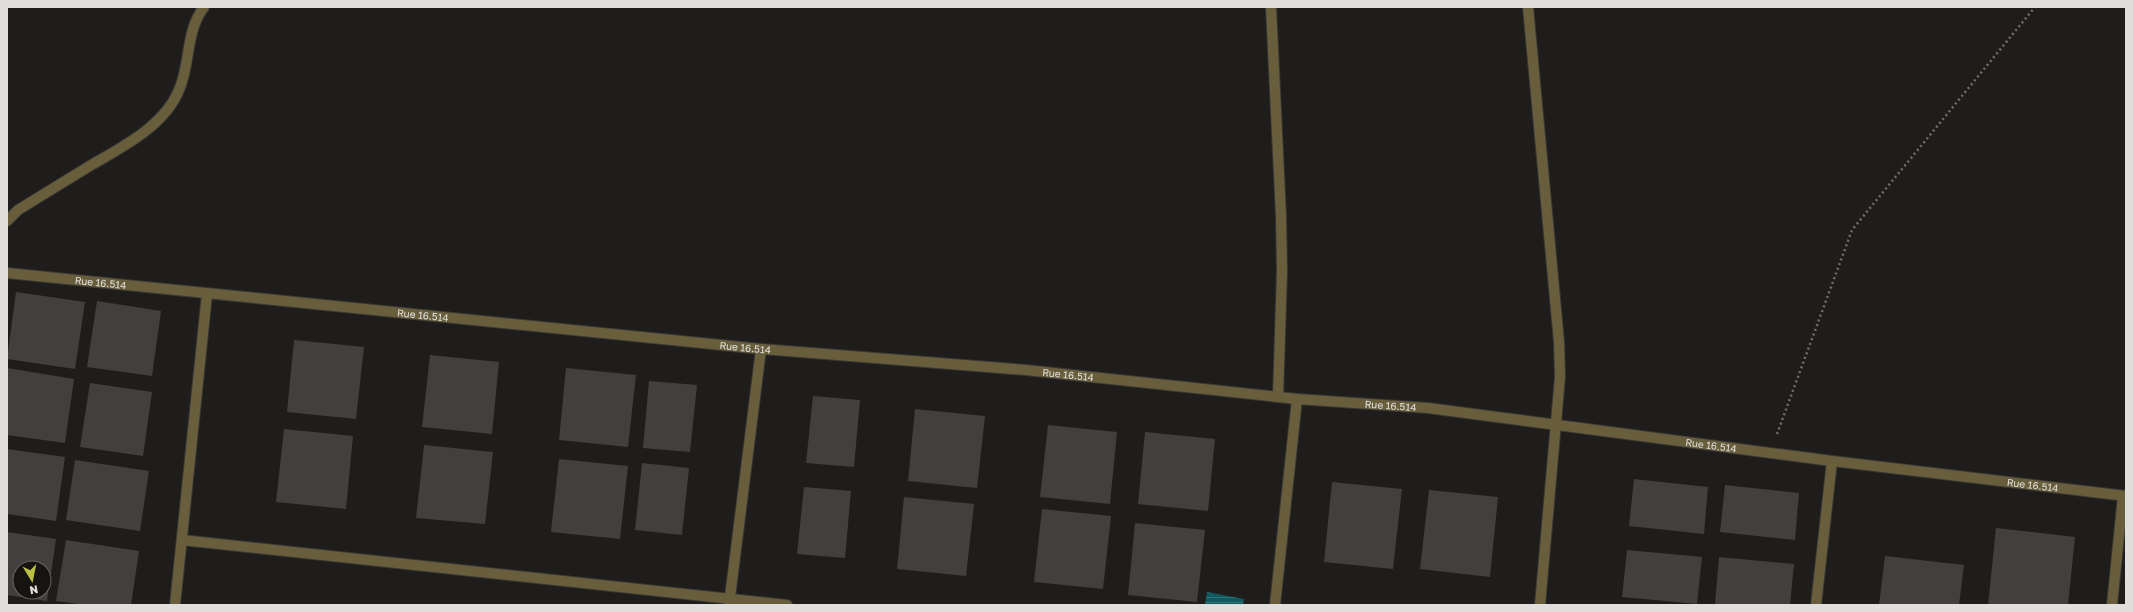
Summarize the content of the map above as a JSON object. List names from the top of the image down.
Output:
{
  "streets": {
    "street": ["Rue 16.514"]
  },
  "north": "bottom"
}
